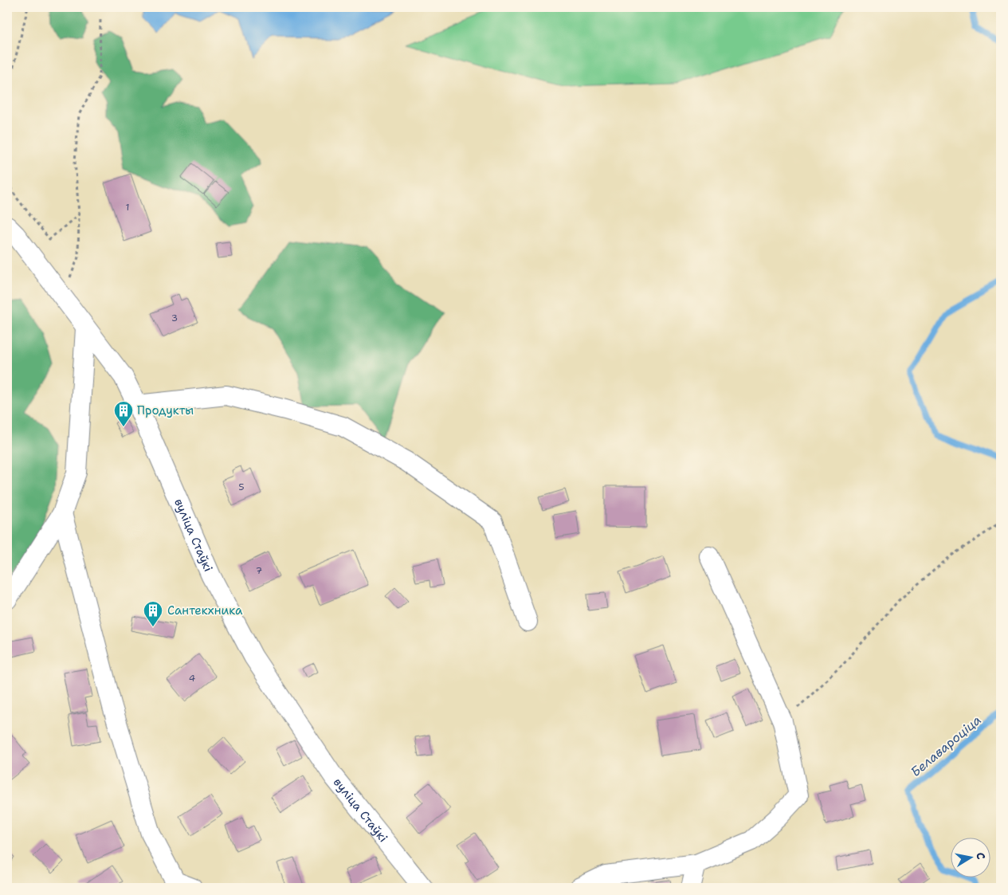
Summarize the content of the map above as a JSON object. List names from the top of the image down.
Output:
{
  "streets": {
    "street": ["вуліца Стаўкі"]
  },
  "water": ["Белавароціца"],
  "places": {
    "building": ["Продукты", "Сантекхника"]
  },
  "house_numbers": [
    "1",
    "3",
    "5",
    "7",
    "4"
  ],
  "north": "right"
}
